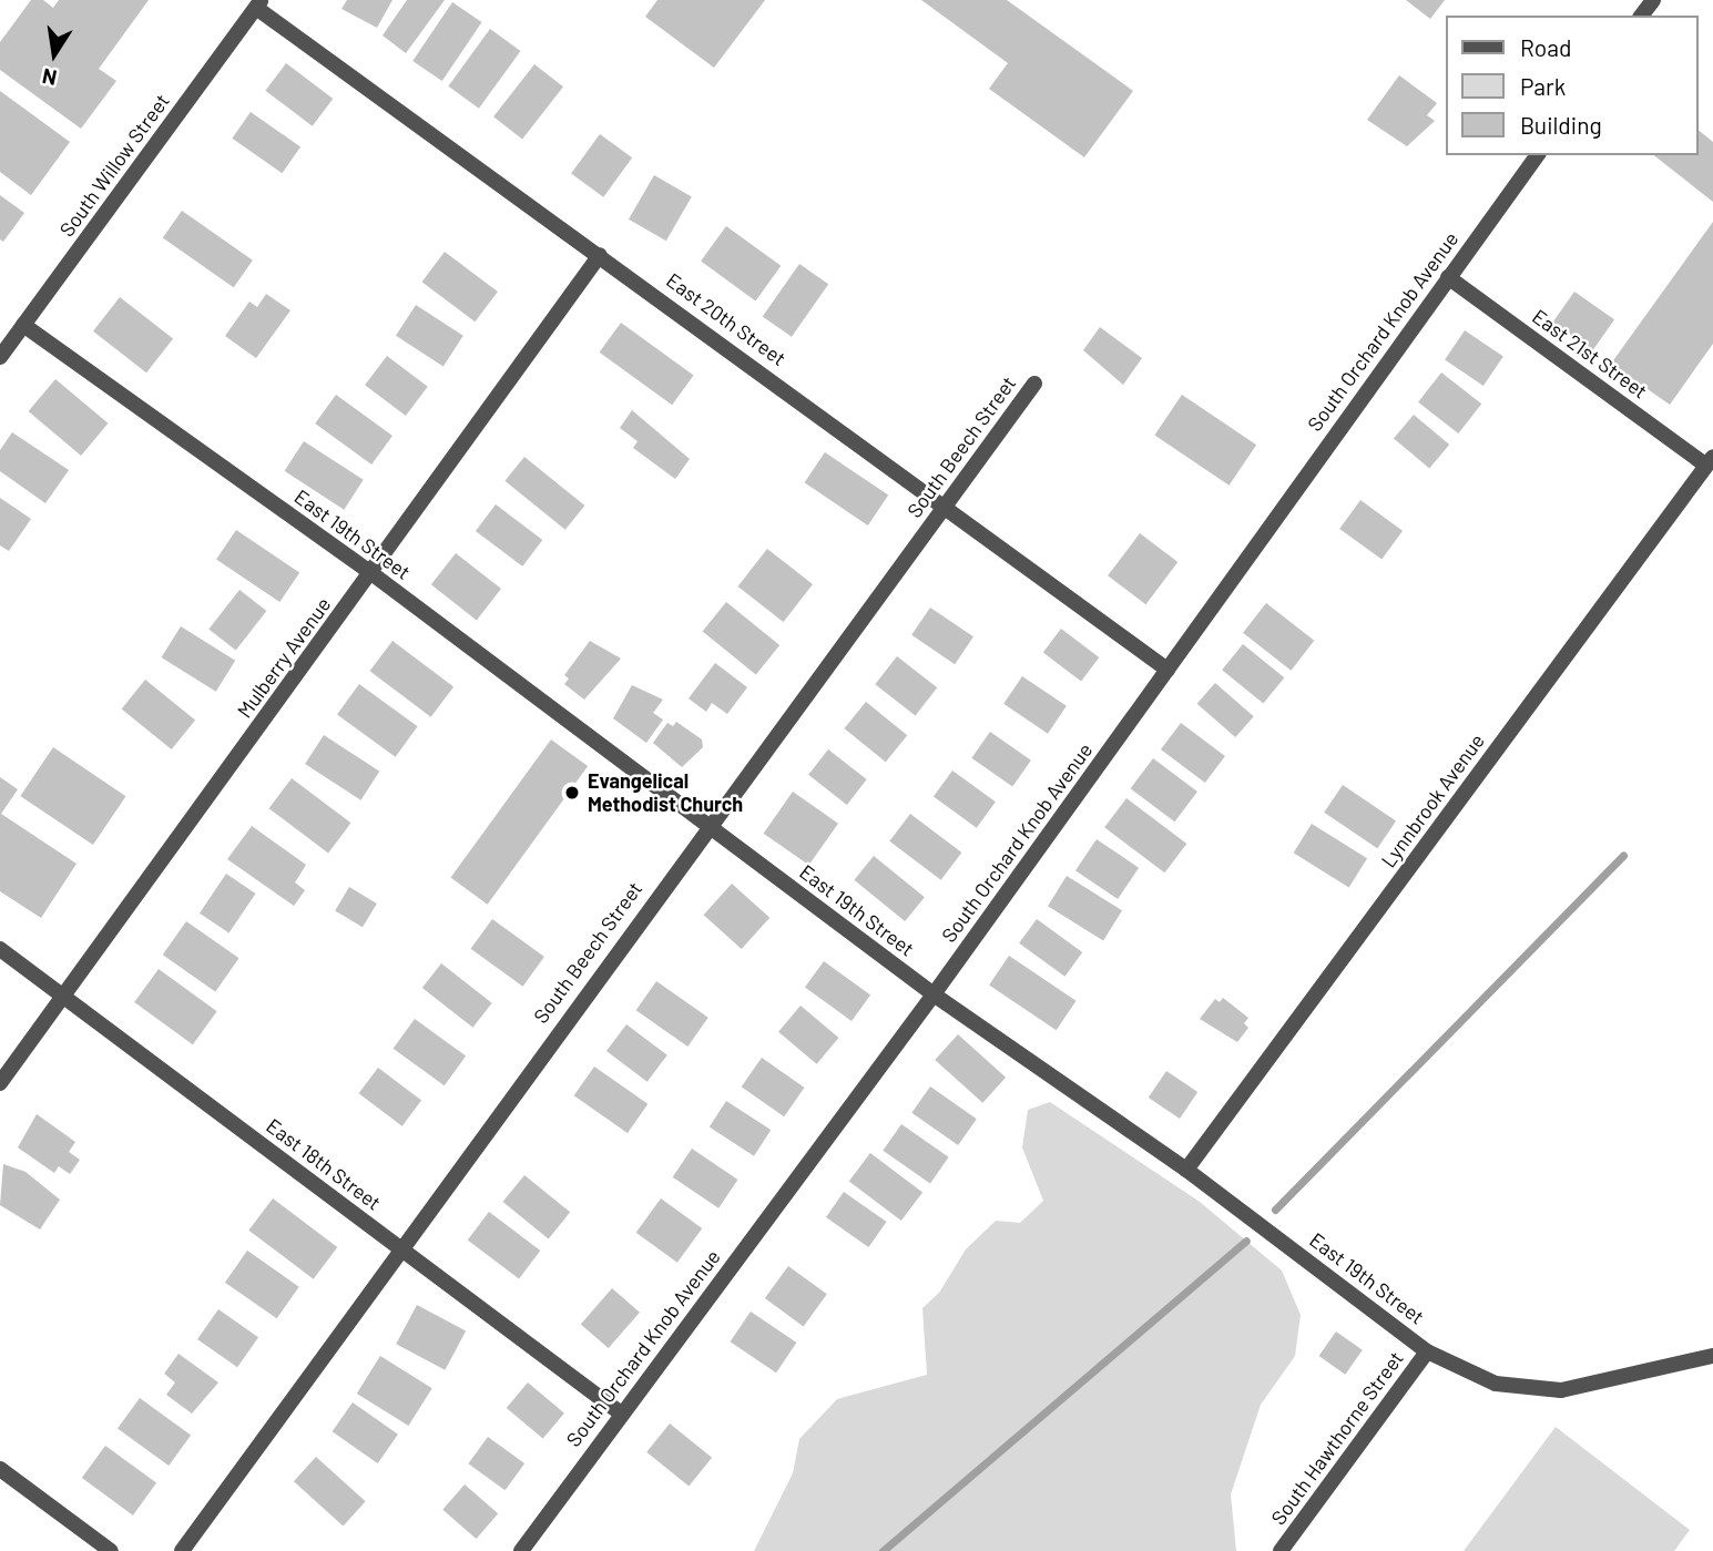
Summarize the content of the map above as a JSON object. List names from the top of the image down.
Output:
{
  "streets": {
    "street": [
      "South Willow Street",
      "East 20th Street",
      "South Orchard Knob Avenue",
      "East 21st Street",
      "South Beech Street",
      "East 19th Street",
      "Mulberry Avenue",
      "Lynnbrook Avenue",
      "East 18th Street",
      "South Hawthorne Street"
    ]
  },
  "crossings": [
    ["South Willow Street", "East 20th Street"],
    ["South Willow Street", "East 19th Street"],
    ["East 20th Street", "South Orchard Knob Avenue"],
    ["East 20th Street", "South Beech Street"],
    ["East 20th Street", "Mulberry Avenue"],
    ["South Orchard Knob Avenue", "East 21st Street"],
    ["South Orchard Knob Avenue", "East 19th Street"],
    ["South Orchard Knob Avenue", "East 18th Street"],
    ["East 21st Street", "Lynnbrook Avenue"],
    ["South Beech Street", "East 19th Street"],
    ["South Beech Street", "East 18th Street"],
    ["East 19th Street", "Mulberry Avenue"],
    ["East 19th Street", "Lynnbrook Avenue"],
    ["East 19th Street", "South Hawthorne Street"],
    ["Mulberry Avenue", "East 18th Street"]
  ],
  "places": ["Evangelical Methodist Church"],
  "legend": ["Road", "Park", "Building"],
  "north": "bottom"
}
